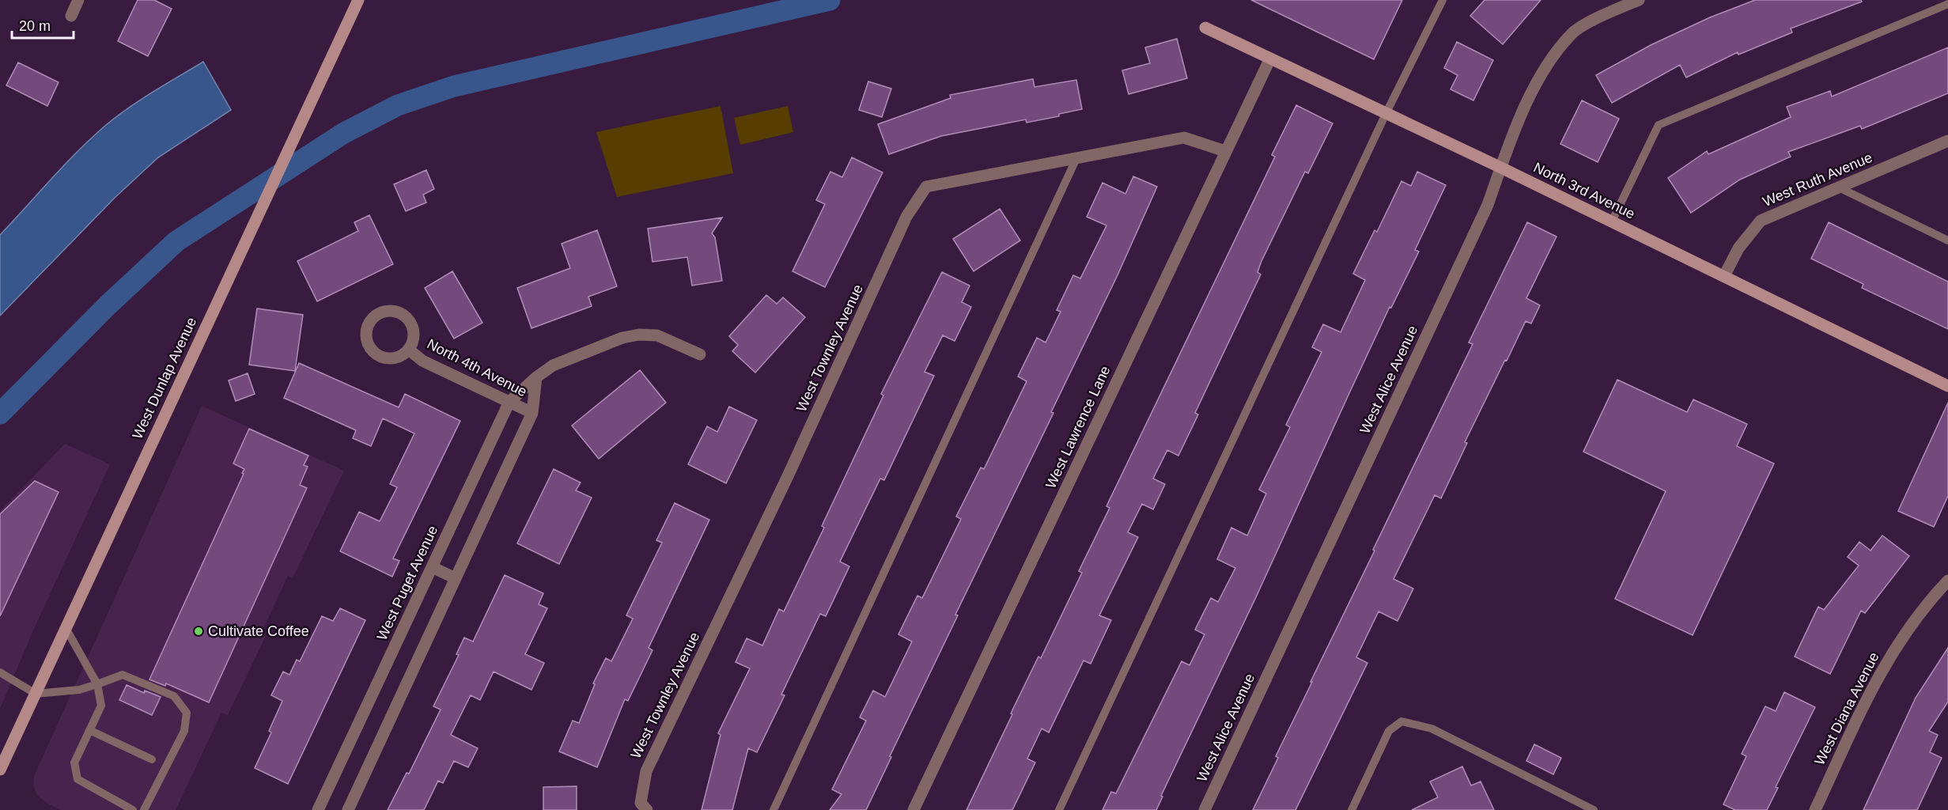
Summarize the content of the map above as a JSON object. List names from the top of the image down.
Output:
{
  "streets": {
    "main road": ["North 3rd Avenue", "West Dunlap Avenue"],
    "street": [
      "West Ruth Avenue",
      "West Townley Avenue",
      "North 4th Avenue",
      "West Alice Avenue",
      "West Lawrence Lane",
      "West Puget Avenue",
      "West Diana Avenue"
    ]
  },
  "crossings": [
    ["West Ruth Avenue", "North 3rd Avenue"],
    ["North 3rd Avenue", "West Alice Avenue"],
    ["North 3rd Avenue", "West Lawrence Lane"],
    ["West Townley Avenue", "West Lawrence Lane"],
    ["North 4th Avenue", "West Puget Avenue"]
  ],
  "places": ["Cultivate Coffee"],
  "scale_bar": "20 m"
}
